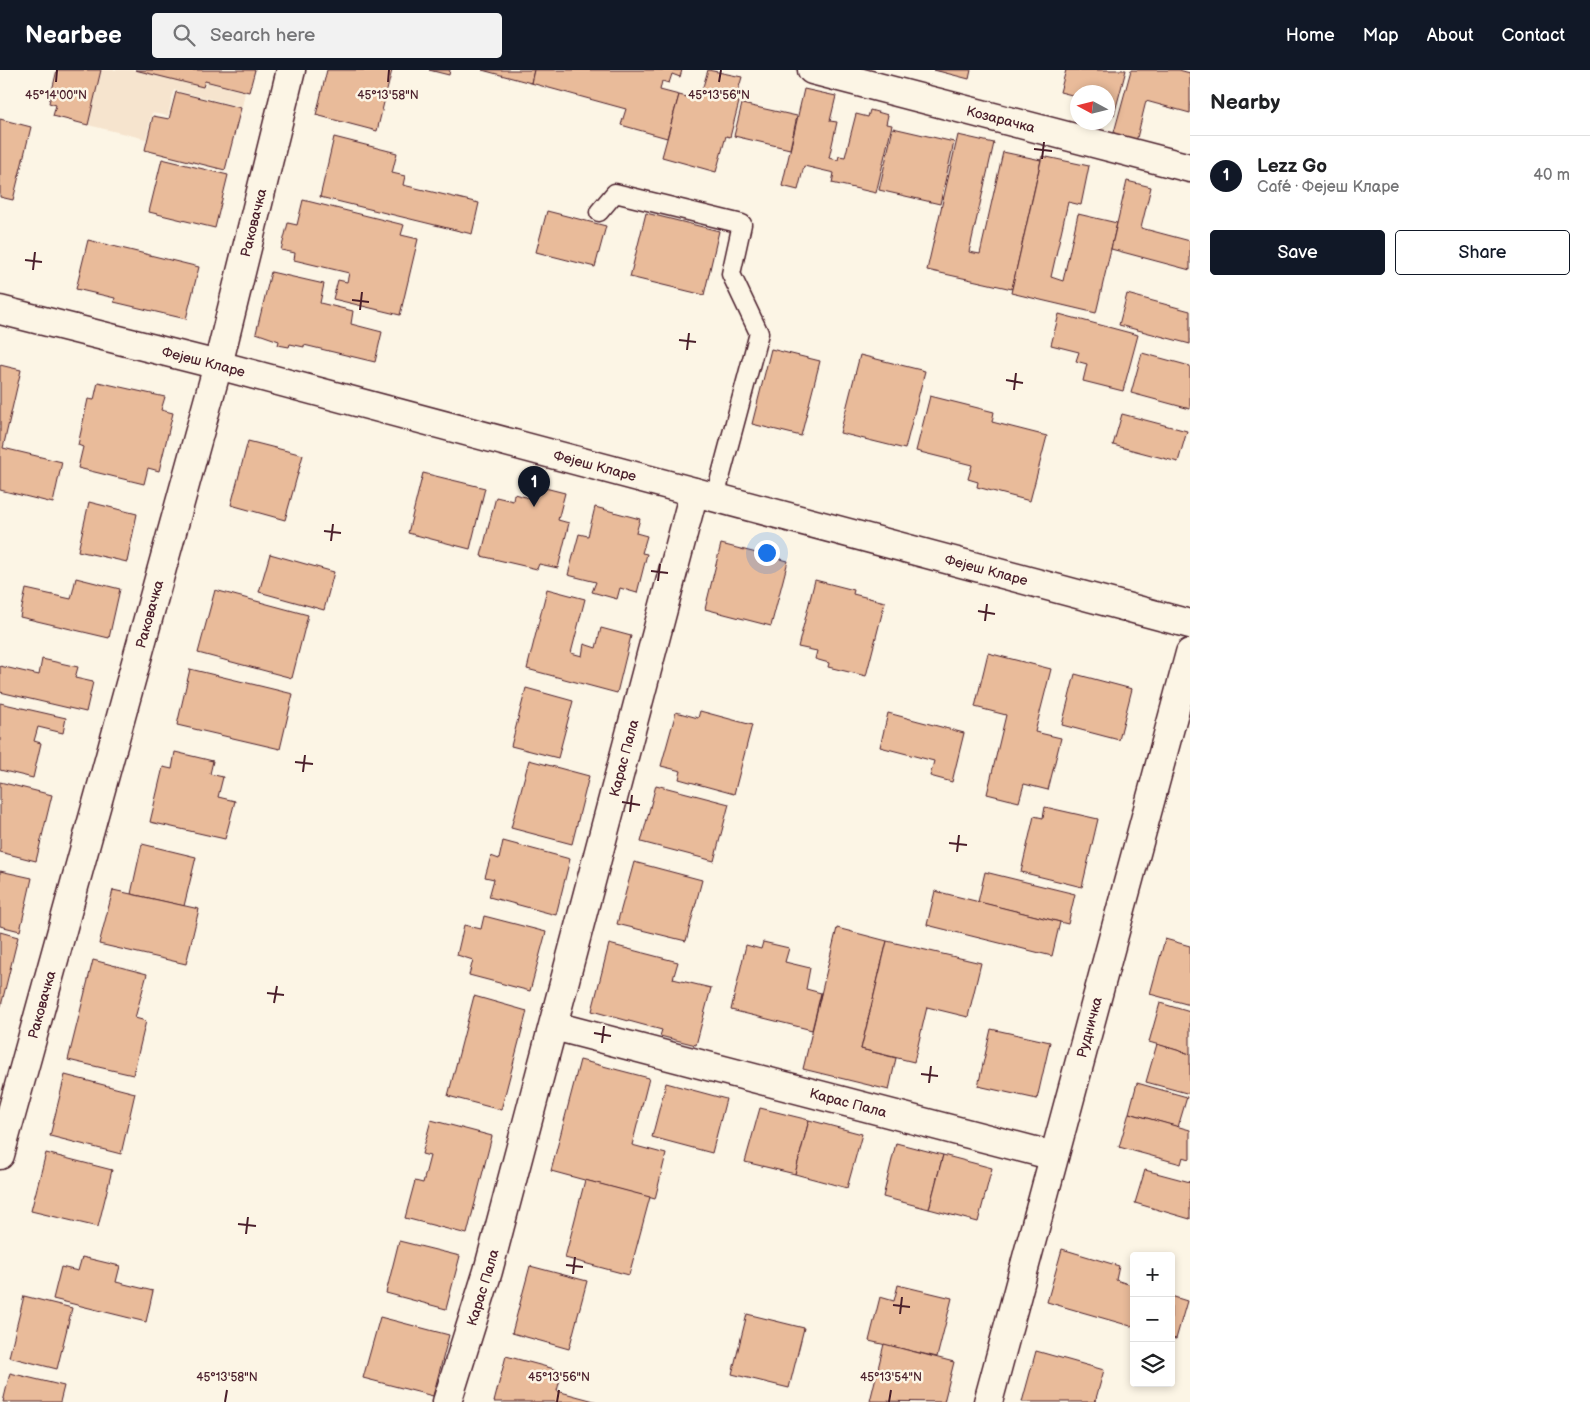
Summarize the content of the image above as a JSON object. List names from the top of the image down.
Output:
{
  "streets": {
    "street": [
      "Козарачка",
      "Раковачка",
      "Фејеш Кларе",
      "Карас Пала",
      "Рудничка"
    ]
  },
  "crossings": [
    ["Раковачка", "Фејеш Кларе"],
    ["Фејеш Кларе", "Карас Пала"],
    ["Карас Пала", "Рудничка"]
  ],
  "north": "left",
  "page": {
    "header": "Nearbee",
    "search": "Search here",
    "nav": [
      "Home",
      "Map",
      "About",
      "Contact"
    ],
    "heading": "Nearby",
    "list": [
      {
        "mark": "1",
        "name": "Lezz Go",
        "note": "Café · Фејеш Кларе",
        "value": "40 m"
      }
    ],
    "buttons": ["Save", "Share"],
    "pins": "1",
    "map_buttons": ["+", "−"]
  },
  "coordinates": [
    "45°14'00\"N",
    "45°13'58\"N",
    "45°13'56\"N",
    "45°13'54\"N"
  ]
}
